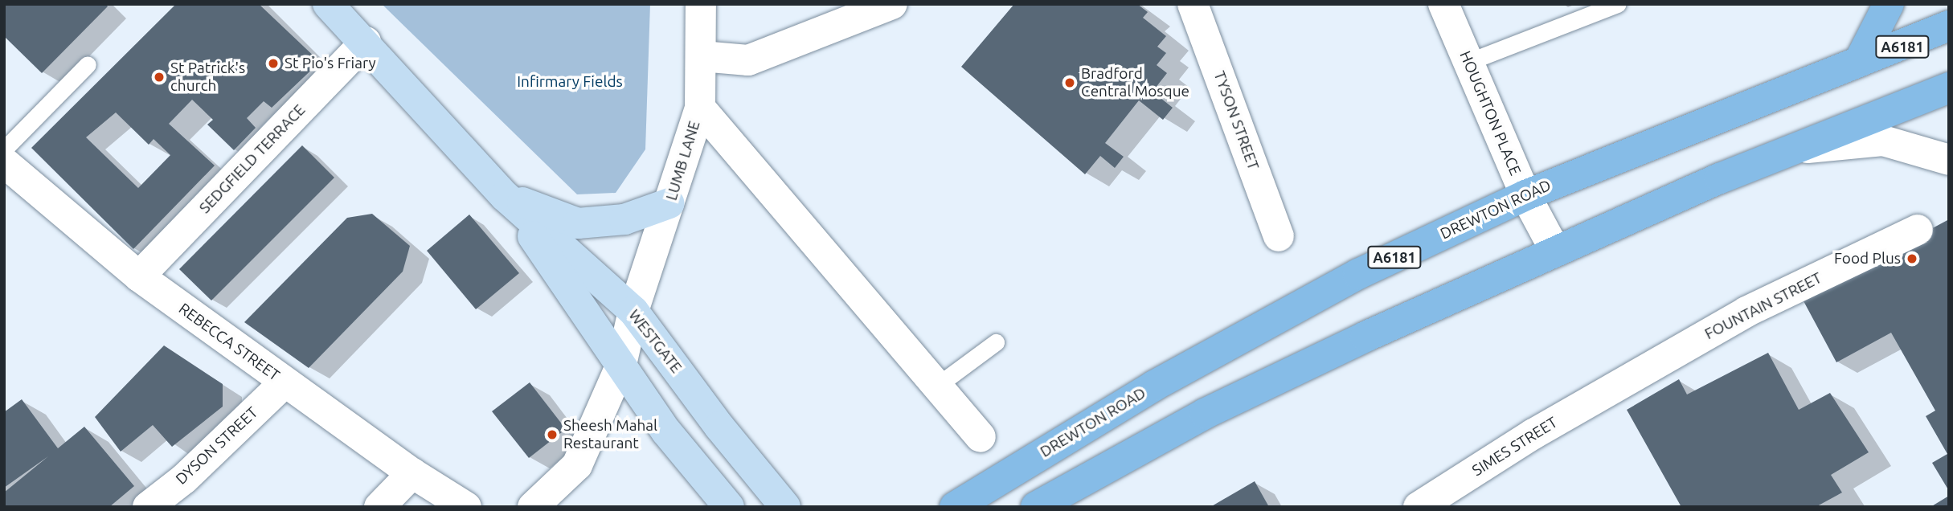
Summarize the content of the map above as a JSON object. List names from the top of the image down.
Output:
{
  "streets": {
    "main road": ["A6181", "DREWTON ROAD", "WESTGATE"],
    "street": [
      "HOUGHTON PLACE",
      "TYSON STREET",
      "SEDGFIELD TERRACE",
      "LUMB LANE",
      "FOUNTAIN STREET",
      "REBECCA STREET",
      "DYSON STREET",
      "SIMES STREET"
    ]
  },
  "crossings": [
    ["HOUGHTON PLACE", "DREWTON ROAD"],
    ["SEDGFIELD TERRACE", "WESTGATE"],
    ["SEDGFIELD TERRACE", "REBECCA STREET"],
    ["LUMB LANE", "WESTGATE"],
    ["FOUNTAIN STREET", "SIMES STREET"],
    ["REBECCA STREET", "DYSON STREET"]
  ],
  "parks": ["Infirmary Fields"],
  "places": [
    "St Pio's Friary",
    "St Patrick's church",
    "Bradford Central Mosque",
    "Food Plus",
    "Sheesh Mahal Restaurant"
  ]
}
